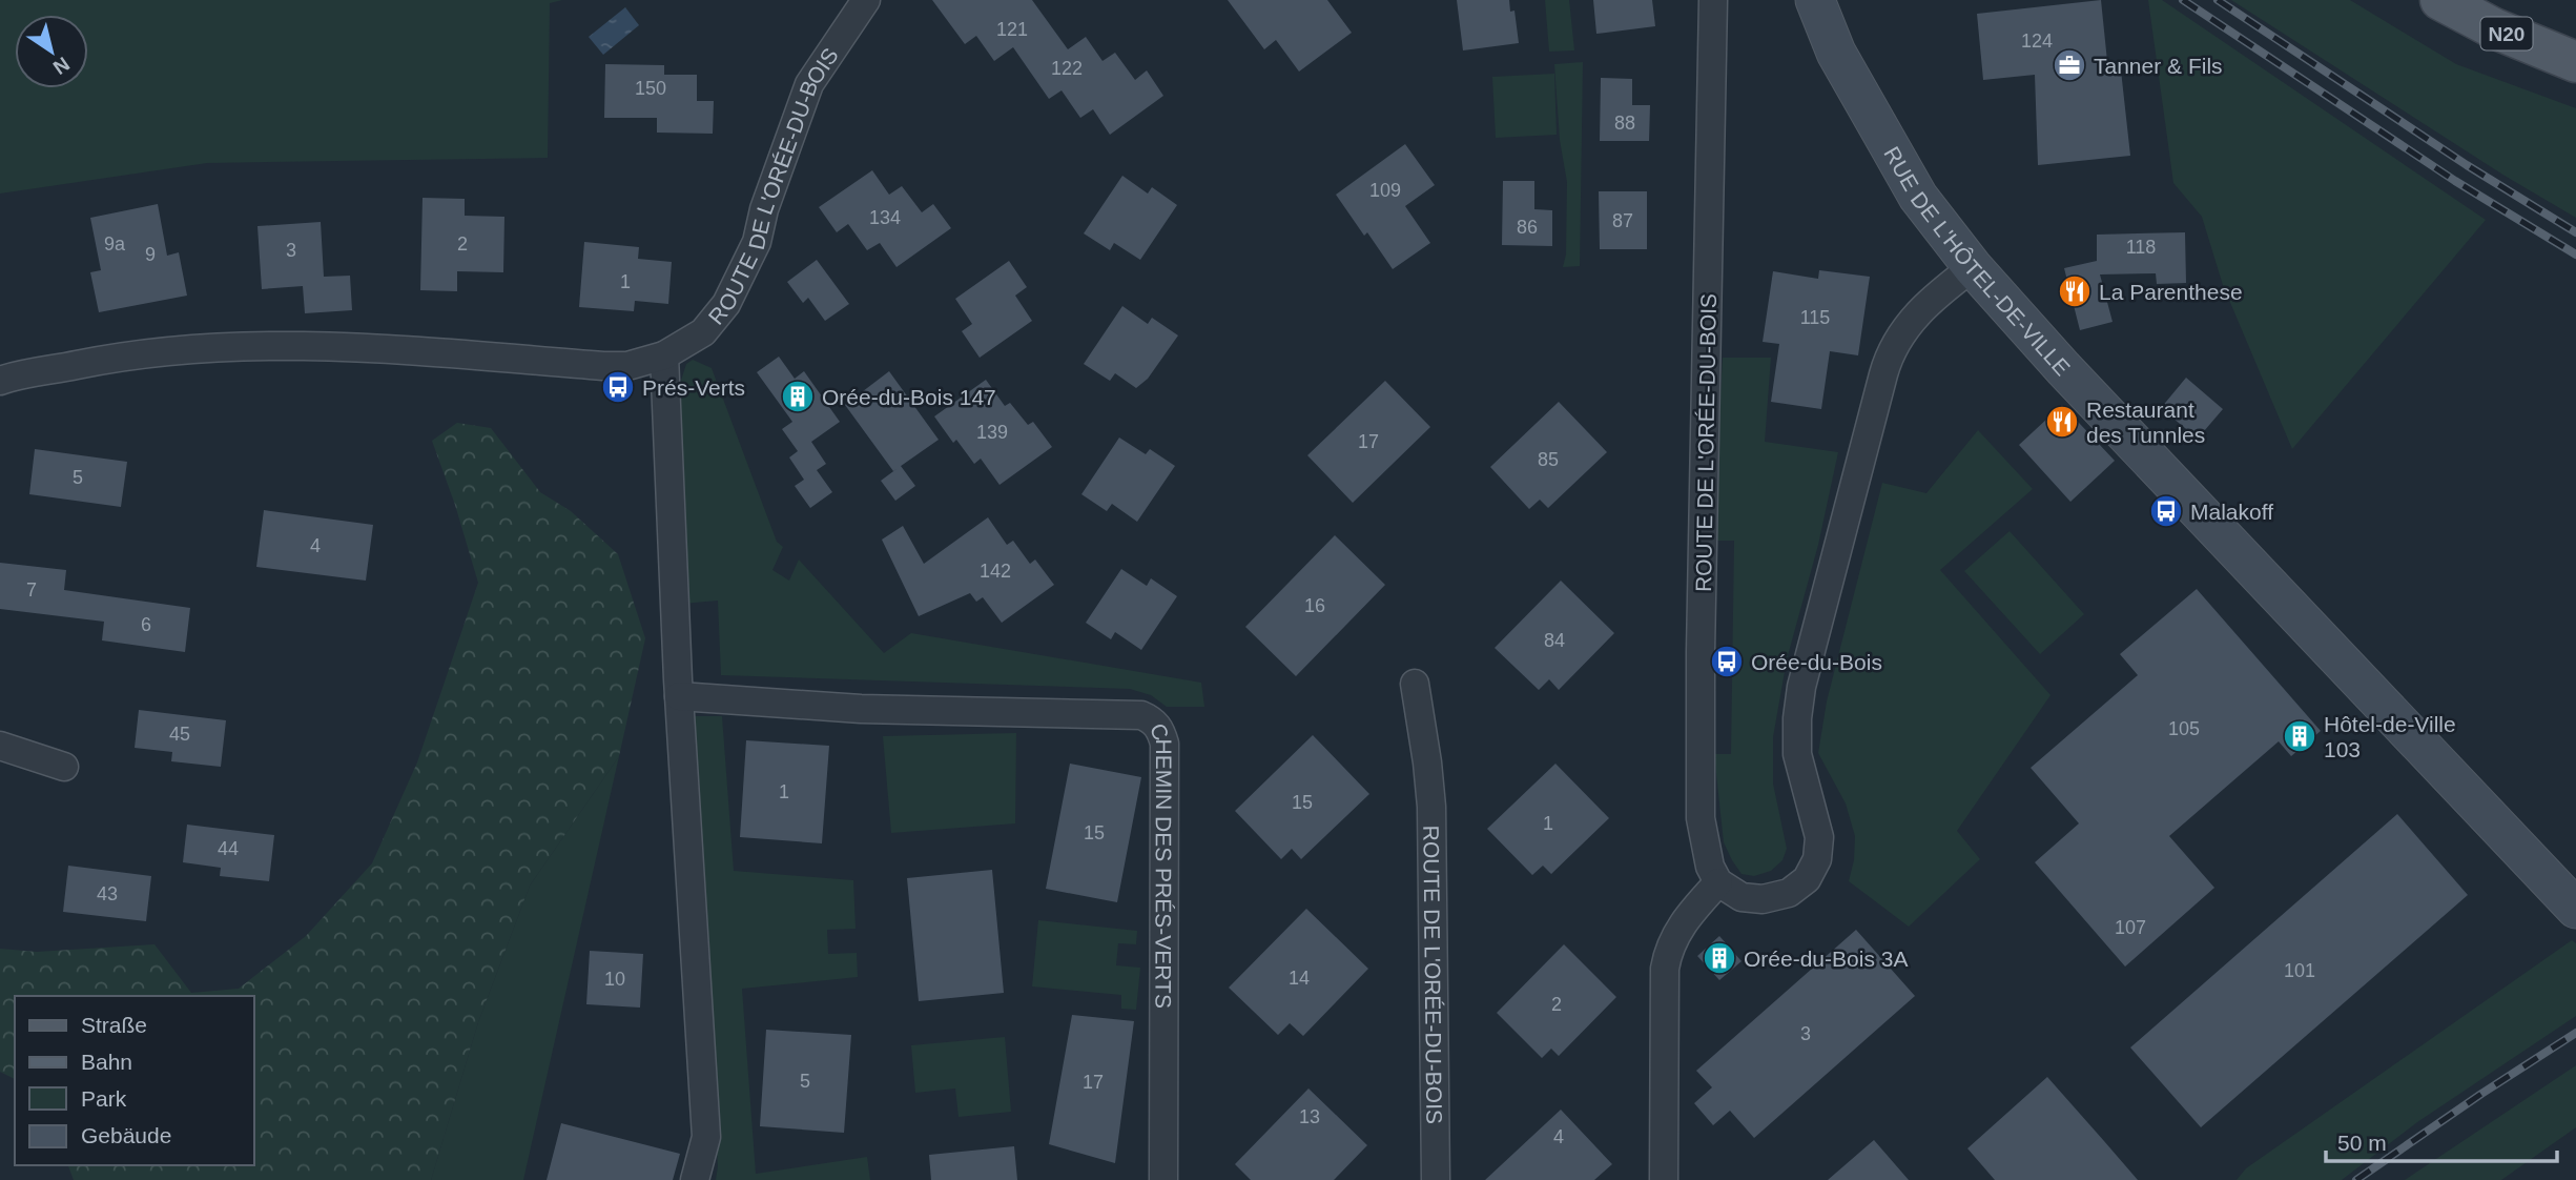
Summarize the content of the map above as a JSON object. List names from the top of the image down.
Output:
{
  "streets": {
    "main road": ["N20", "RUE DE L'HÔTEL-DE-VILLE"],
    "street": ["ROUTE DE L'ORÉE-DU-BOIS", "CHEMIN DES PRÉS-VERTS"]
  },
  "places": {
    "office": ["Tanner & Fils"],
    "restaurant": ["La Parenthese", "Restaurant des Tunnles"],
    "bus stop": ["Prés-Verts", "Malakoff", "Orée-du-Bois"],
    "building": ["Orée-du-Bois 147", "Hôtel-de-Ville 103", "Orée-du-Bois 3A"]
  },
  "house_numbers": [
    "121",
    "124",
    "122",
    "150",
    "88",
    "109",
    "134",
    "87",
    "86",
    "9a",
    "2",
    "118",
    "3",
    "9",
    "1",
    "115",
    "139",
    "17",
    "85",
    "5",
    "4",
    "142",
    "7",
    "16",
    "6",
    "84",
    "105",
    "45",
    "1",
    "15",
    "1",
    "15",
    "44",
    "43",
    "107",
    "101",
    "14",
    "10",
    "2",
    "3",
    "5",
    "17",
    "13",
    "4"
  ],
  "legend": [
    "Straße",
    "Bahn",
    "Park",
    "Gebäude"
  ],
  "scale_bar": "50 m",
  "north": "bottom right"
}
